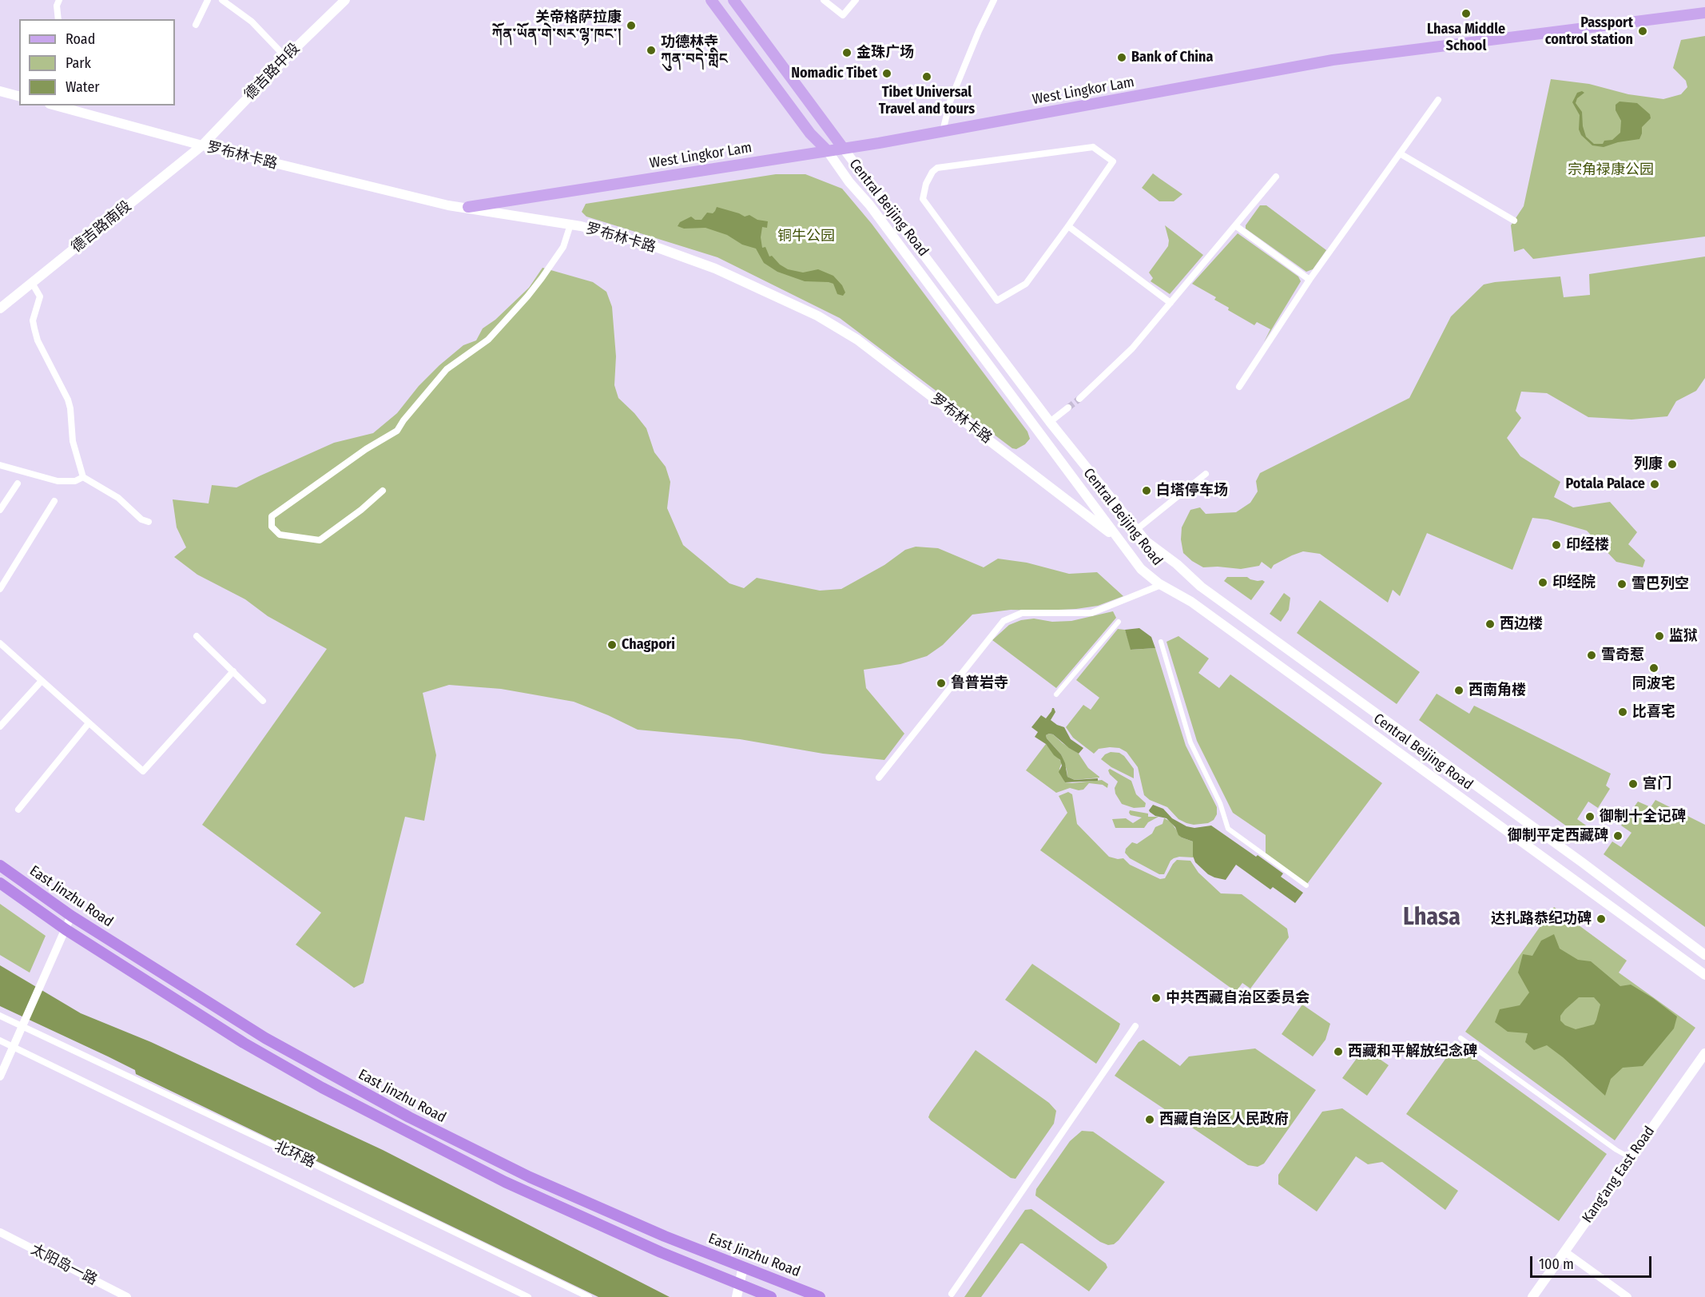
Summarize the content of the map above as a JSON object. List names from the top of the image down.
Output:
{
  "streets": {
    "highway": ["East Jinzhu Road"],
    "main road": [
      "德吉路中段",
      "West Lingkor Lam",
      "罗布林卡路",
      "Central Beijing Road",
      "德吉路南段",
      "Kang'ang East Road"
    ],
    "street": ["北环路", "太阳岛一路"]
  },
  "crossings": [
    ["德吉路中段", "罗布林卡路"],
    ["德吉路中段", "德吉路南段"],
    ["West Lingkor Lam", "罗布林卡路"],
    ["West Lingkor Lam", "Central Beijing Road"],
    ["罗布林卡路", "Central Beijing Road"],
    ["罗布林卡路", "德吉路南段"]
  ],
  "districts": ["Lhasa"],
  "parks": ["宗角禄康公园", "铜牛公园"],
  "places": [
    "Lhasa Middle School",
    "关帝格萨拉康 ཀོན་ཡོན་གེ་སར་ལྷ་ཁང་།",
    "Passport control station",
    "功德林寺 ཀུན་བདེ་གླིང",
    "金珠广场",
    "Bank of China",
    "Nomadic Tibet",
    "Tibet Universal Travel and tours",
    "列康",
    "Potala Palace",
    "白塔停车场",
    "印经楼",
    "印经院",
    "雪巴列空",
    "西边楼",
    "监狱",
    "Chagpori",
    "雪奇惹",
    "同波宅",
    "鲁普岩寺",
    "西南角楼",
    "比喜宅",
    "宫门",
    "御制十全记碑",
    "御制平定西藏碑",
    "达扎路恭纪功碑",
    "中共西藏自治区委员会",
    "西藏和平解放纪念碑",
    "西藏自治区人民政府"
  ],
  "legend": ["Road", "Park", "Water"],
  "scale_bar": "100 m"
}
